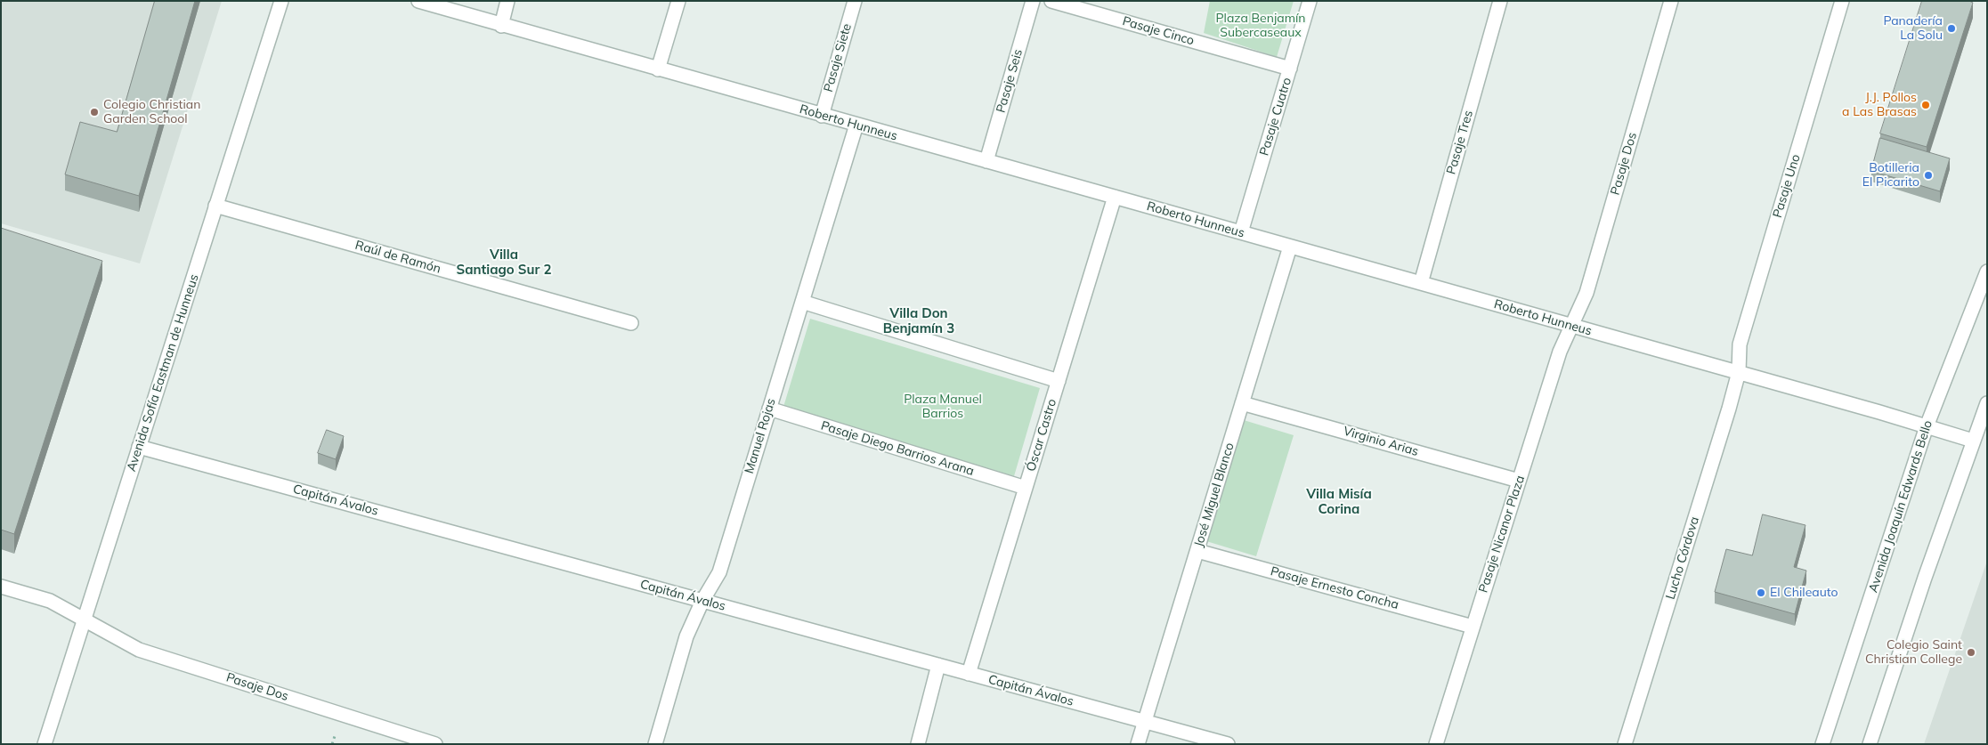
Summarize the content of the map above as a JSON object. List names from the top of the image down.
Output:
{
  "streets": {
    "street": [
      "Pasaje Cinco",
      "Pasaje Siete",
      "Pasaje Seis",
      "Pasaje Cuatro",
      "Roberto Hunneus",
      "Pasaje Tres",
      "Pasaje Dos",
      "Pasaje Uno",
      "Raúl de Ramón",
      "Avenida Sofía Eastman de Hunneus",
      "Óscar Castro",
      "Manuel Rojas",
      "Virginio Arias",
      "Pasaje Diego Barrios Arana",
      "José Miguel Blanco",
      "Capitán Ávalos",
      "Avenida Joaquín Edwards Bello",
      "Pasaje Nicanor Plaza",
      "Lucho Córdova",
      "Pasaje Ernesto Concha"
    ]
  },
  "crossings": [
    ["Pasaje Cinco", "Pasaje Cuatro"],
    ["Pasaje Siete", "Roberto Hunneus"],
    ["Pasaje Seis", "Roberto Hunneus"],
    ["Pasaje Cuatro", "Roberto Hunneus"],
    ["Roberto Hunneus", "Pasaje Tres"],
    ["Roberto Hunneus", "Pasaje Dos"],
    ["Roberto Hunneus", "Pasaje Uno"],
    ["Roberto Hunneus", "Óscar Castro"],
    ["Roberto Hunneus", "Manuel Rojas"],
    ["Roberto Hunneus", "José Miguel Blanco"],
    ["Roberto Hunneus", "Avenida Joaquín Edwards Bello"],
    ["Roberto Hunneus", "Pasaje Nicanor Plaza"],
    ["Roberto Hunneus", "Lucho Córdova"],
    ["Pasaje Dos", "Avenida Sofía Eastman de Hunneus"],
    ["Pasaje Dos", "Pasaje Nicanor Plaza"],
    ["Pasaje Uno", "Lucho Córdova"],
    ["Raúl de Ramón", "Avenida Sofía Eastman de Hunneus"],
    ["Avenida Sofía Eastman de Hunneus", "Capitán Ávalos"],
    ["Óscar Castro", "Pasaje Diego Barrios Arana"],
    ["Óscar Castro", "Capitán Ávalos"],
    ["Manuel Rojas", "Pasaje Diego Barrios Arana"],
    ["Manuel Rojas", "Capitán Ávalos"],
    ["Virginio Arias", "José Miguel Blanco"],
    ["Virginio Arias", "Pasaje Nicanor Plaza"],
    ["José Miguel Blanco", "Capitán Ávalos"],
    ["José Miguel Blanco", "Pasaje Ernesto Concha"],
    ["Pasaje Nicanor Plaza", "Pasaje Ernesto Concha"]
  ],
  "districts": ["Villa Santiago Sur 2", "Villa Don Benjamín 3", "Villa Misía Corina"],
  "parks": ["Plaza Benjamín Subercaseaux", "Plaza Manuel Barrios"],
  "places": [
    "Panadería La Solu",
    "J.J. Pollos a Las Brasas",
    "Colegio Christian Garden School",
    "Botilleria El Picarito",
    "El Chileauto",
    "Colegio Saint Christian College"
  ]
}
